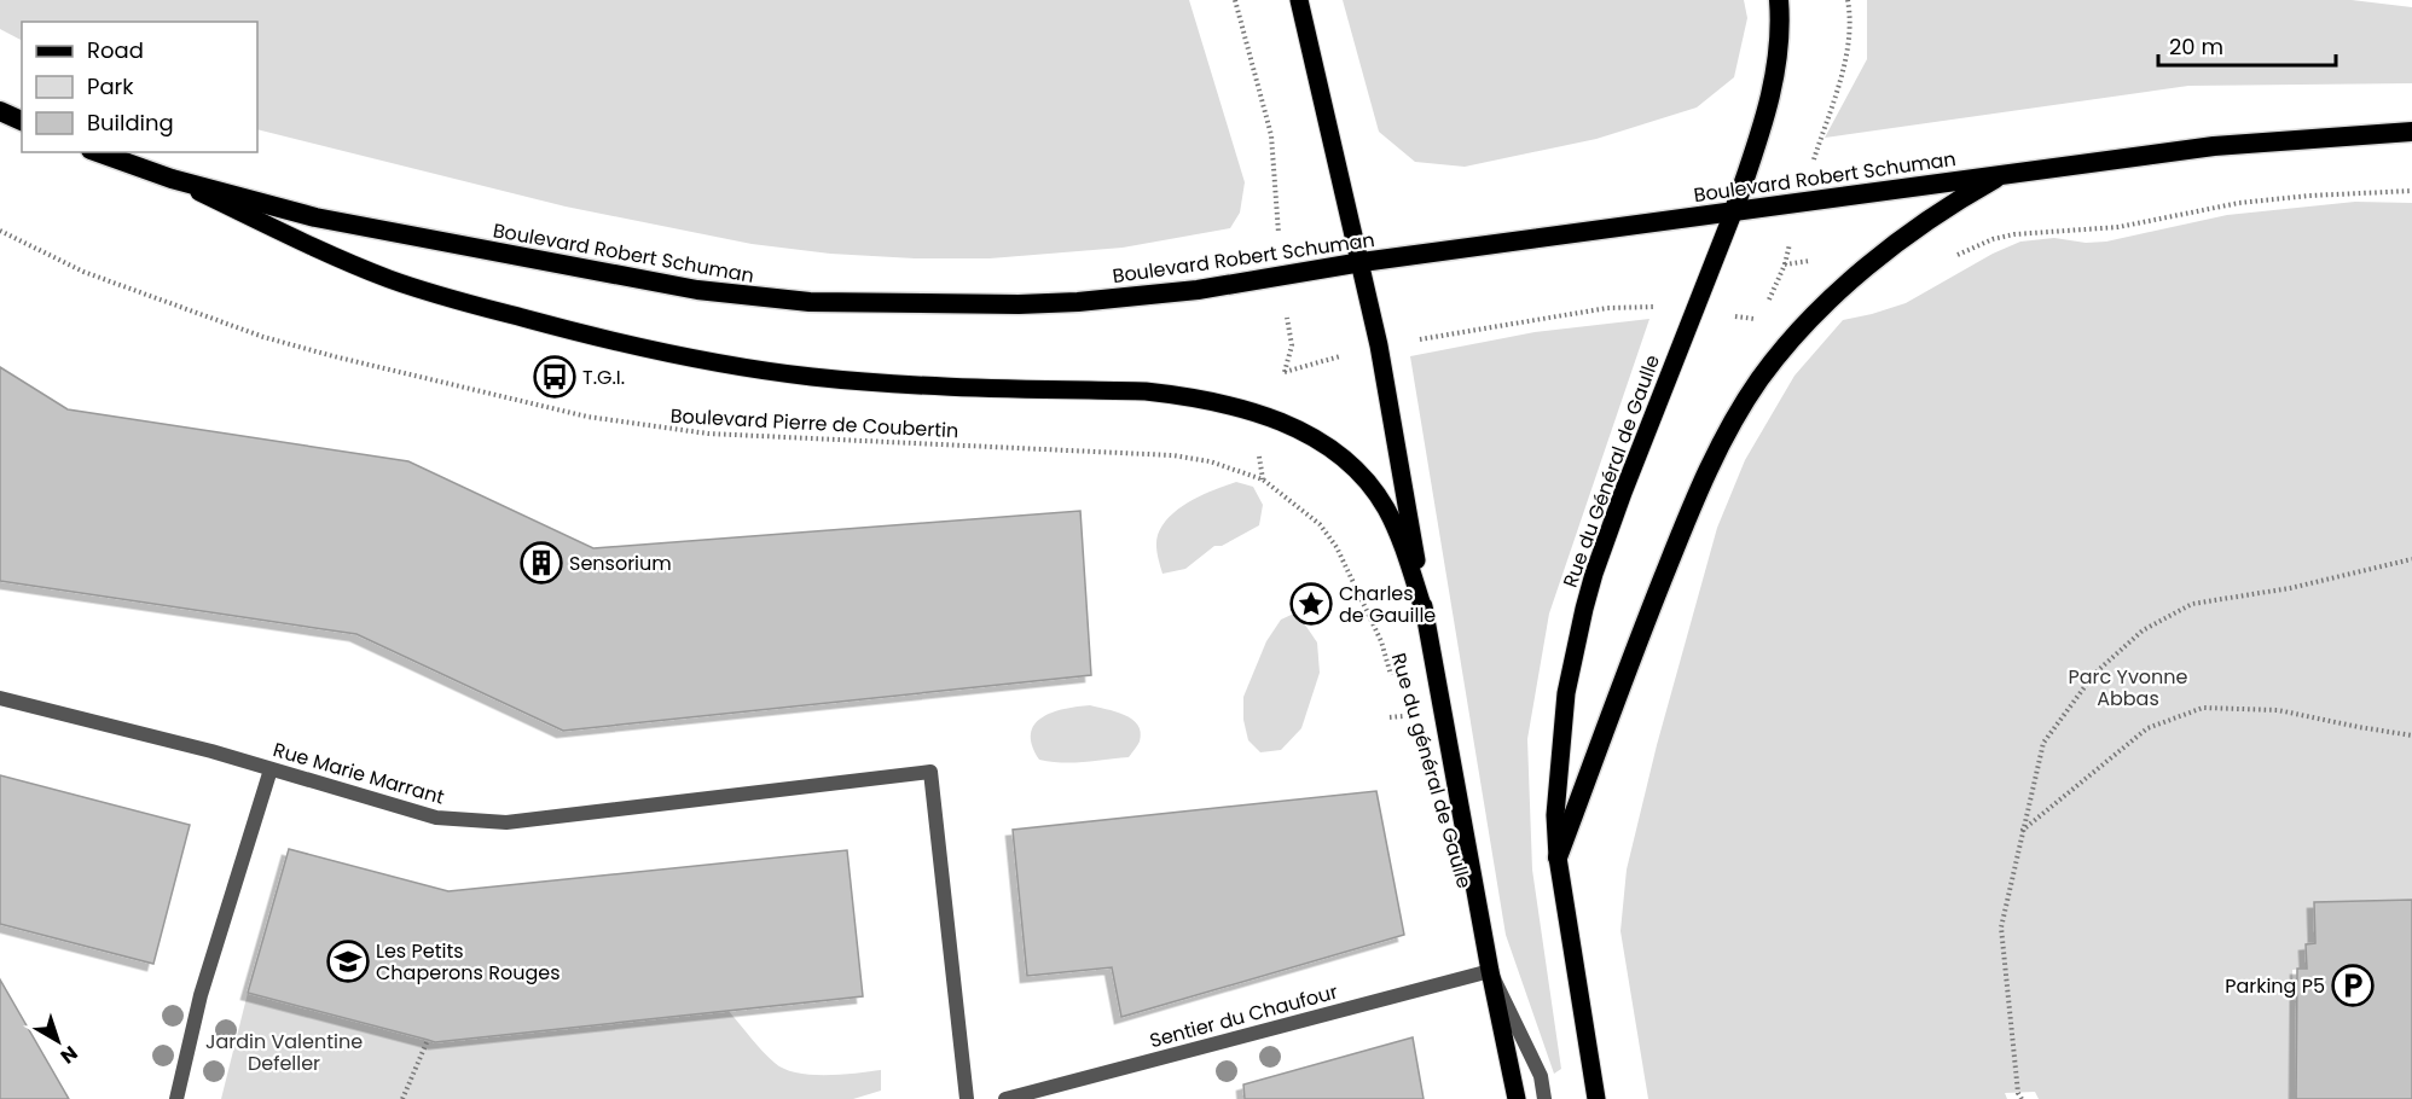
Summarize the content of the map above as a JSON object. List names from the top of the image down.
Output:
{
  "streets": {
    "highway": ["Boulevard Robert Schuman"],
    "main road": ["Rue du Général de Gaulle"],
    "street": ["Rue Marie Marrant", "Sentier du Chaufour"],
    "path": ["Boulevard Pierre de Coubertin", "Rue du général de Gaulle"]
  },
  "crossings": [
    ["Boulevard Robert Schuman", "Rue du Général de Gaulle"],
    ["Boulevard Pierre de Coubertin", "Rue du général de Gaulle"],
    ["Rue du Général de Gaulle", "Sentier du Chaufour"]
  ],
  "parks": ["Parc Yvonne Abbas", "Jardin Valentine Defeller"],
  "places": {
    "bus stop": ["T.G.I."],
    "building": ["Sensorium"],
    "place": ["Charles de Gauille"],
    "school or university": ["Les Petits Chaperons Rouges"],
    "parking": ["Parking P5"]
  },
  "legend": ["Road", "Park", "Building"],
  "scale_bar": "20 m",
  "north": "bottom right"
}
